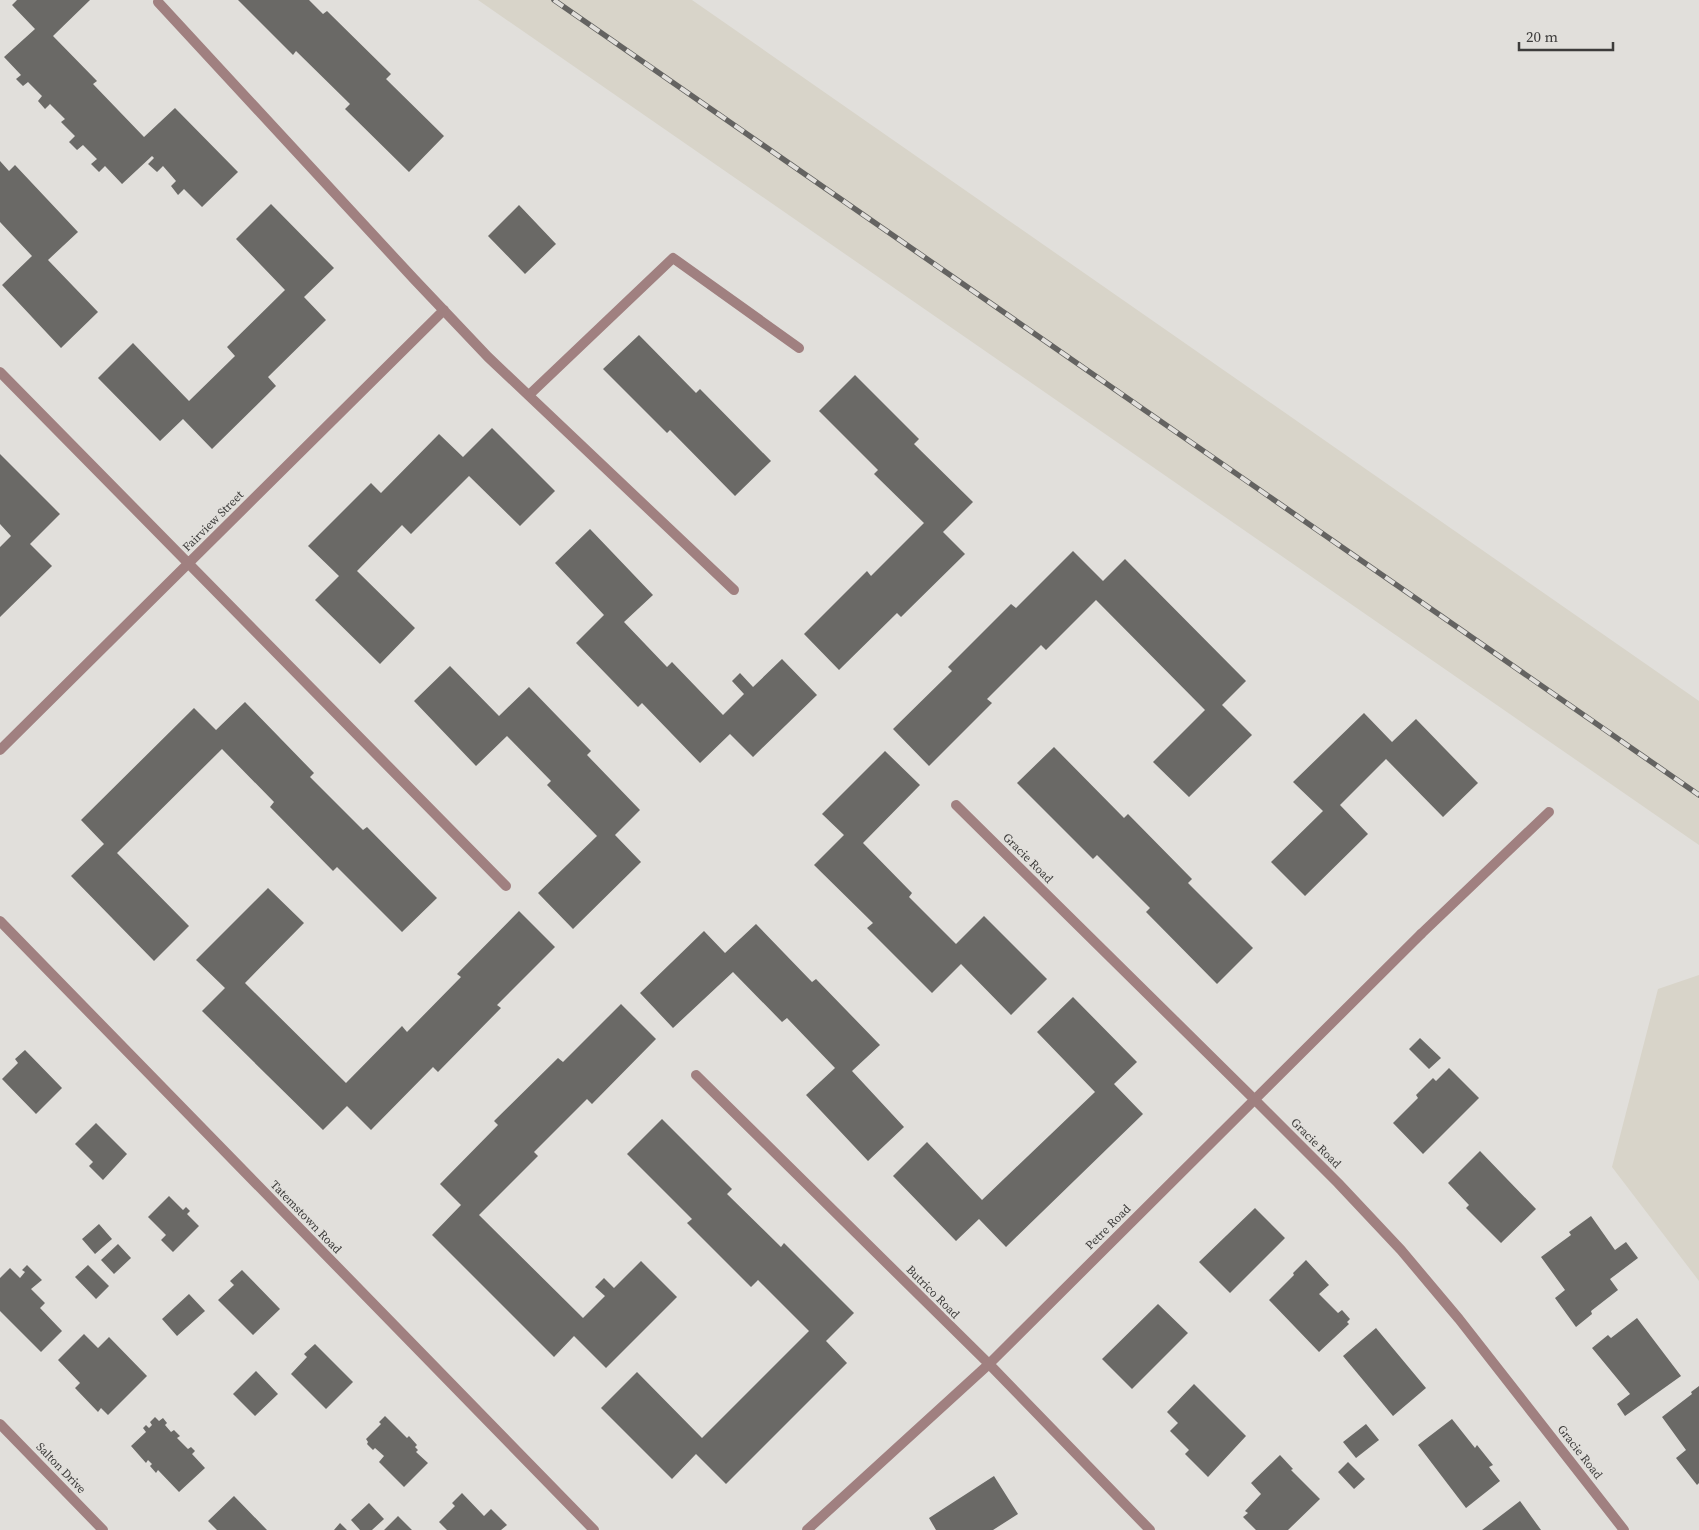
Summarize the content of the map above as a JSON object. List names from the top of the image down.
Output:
{
  "streets": {
    "street": [
      "Fairview Street",
      "Gracie Road",
      "Tatemstown Road",
      "Petre Road",
      "Butrico Road",
      "Salton Drive"
    ]
  },
  "crossings": [
    ["Gracie Road", "Petre Road"],
    ["Petre Road", "Butrico Road"]
  ],
  "scale_bar": "20 m"
}
